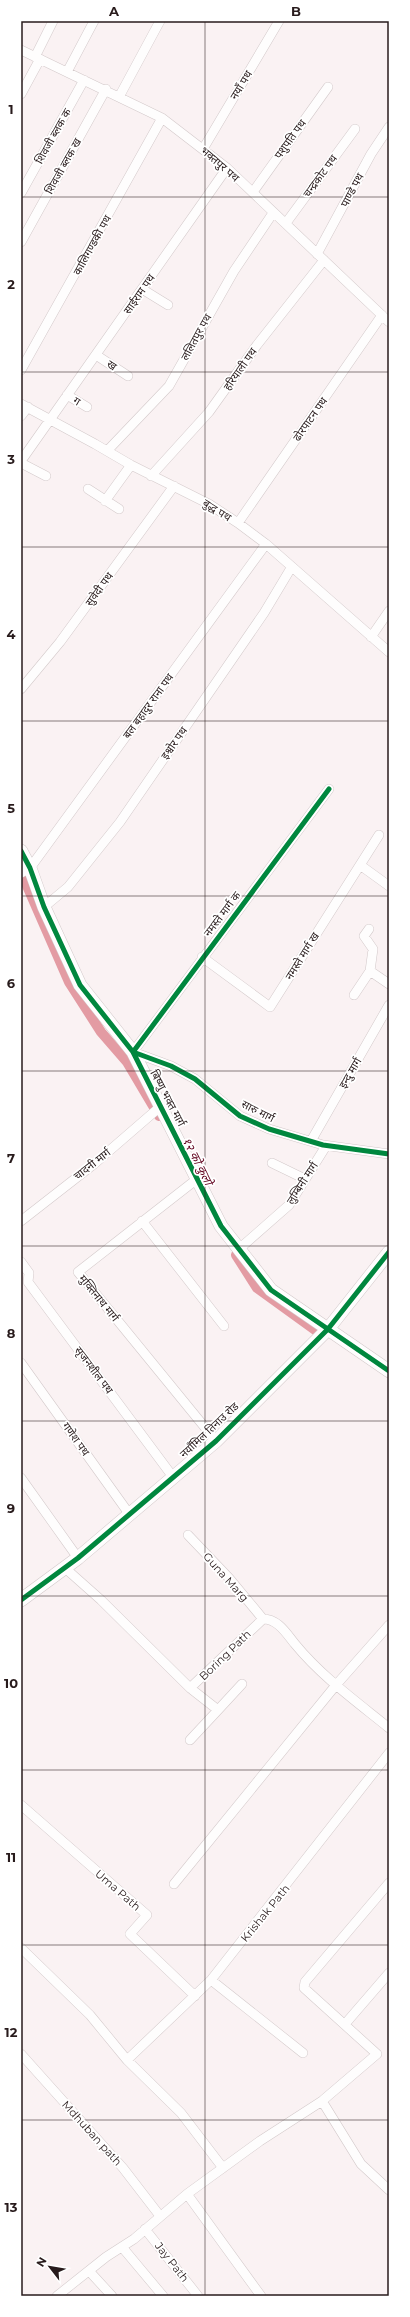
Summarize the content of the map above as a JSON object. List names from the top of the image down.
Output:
{
  "streets": {
    "street": [
      "नयाँ पथ",
      "शिवजी ब्लक क",
      "पशुपति पथ",
      "भक्तपुर पथ",
      "शिवजी ब्लक ख",
      "चन्द्रकोट पथ",
      "पाण्डे पथ",
      "कालिगण्डकी पथ",
      "साईराम पथ",
      "ललितपुर पथ",
      "ख",
      "हरियाली पथ",
      "ग",
      "ढोरपाटन पथ",
      "बुद्ध पथ",
      "सुवेदी पथ",
      "बल बहादुर राना पथ",
      "इश्वोर पथ",
      "नमस्ते मार्ग क",
      "नमस्ते मार्ग ख",
      "इन्दु मार्ग",
      "बिष्णु भक्त मार्ग",
      "सारु मार्ग",
      "चादनी मार्ग",
      "लुम्बिनी मार्ग",
      "मुक्तिनाथ मार्ग",
      "सृजनशील पथ",
      "नयाँमिल तिनाउ रोड",
      "गणेश पथ",
      "Guna Marg",
      "Boring Path",
      "Uma Path",
      "Krishak Path",
      "Mdhuban path",
      "Jay Path"
    ]
  },
  "crossings": [
    ["नयाँ पथ", "भक्तपुर पथ"],
    ["शिवजी ब्लक क", "भक्तपुर पथ"],
    ["पशुपति पथ", "भक्तपुर पथ"],
    ["भक्तपुर पथ", "शिवजी ब्लक ख"],
    ["भक्तपुर पथ", "चन्द्रकोट पथ"],
    ["भक्तपुर पथ", "पाण्डे पथ"],
    ["भक्तपुर पथ", "कालिगण्डकी पथ"],
    ["भक्तपुर पथ", "साईराम पथ"],
    ["भक्तपुर पथ", "ललितपुर पथ"],
    ["भक्तपुर पथ", "हरियाली पथ"],
    ["भक्तपुर पथ", "ढोरपाटन पथ"],
    ["पाण्डे पथ", "हरियाली पथ"],
    ["साईराम पथ", "ख"],
    ["साईराम पथ", "ग"],
    ["साईराम पथ", "बुद्ध पथ"],
    ["ललितपुर पथ", "बुद्ध पथ"],
    ["हरियाली पथ", "बुद्ध पथ"],
    ["ढोरपाटन पथ", "बुद्ध पथ"],
    ["बुद्ध पथ", "सुवेदी पथ"],
    ["बुद्ध पथ", "बल बहादुर राना पथ"],
    ["बुद्ध पथ", "इश्वोर पथ"],
    ["बल बहादुर राना पथ", "बिष्णु भक्त मार्ग"],
    ["इश्वोर पथ", "बिष्णु भक्त मार्ग"],
    ["नमस्ते मार्ग क", "नमस्ते मार्ग ख"],
    ["नमस्ते मार्ग क", "बिष्णु भक्त मार्ग"],
    ["नमस्ते मार्ग क", "सारु मार्ग"],
    ["इन्दु मार्ग", "सारु मार्ग"],
    ["बिष्णु भक्त मार्ग", "सारु मार्ग"],
    ["बिष्णु भक्त मार्ग", "चादनी मार्ग"],
    ["बिष्णु भक्त मार्ग", "लुम्बिनी मार्ग"],
    ["बिष्णु भक्त मार्ग", "मुक्तिनाथ मार्ग"],
    ["बिष्णु भक्त मार्ग", "नयाँमिल तिनाउ रोड"],
    ["सारु मार्ग", "लुम्बिनी मार्ग"],
    ["मुक्तिनाथ मार्ग", "नयाँमिल तिनाउ रोड"],
    ["सृजनशील पथ", "नयाँमिल तिनाउ रोड"],
    ["नयाँमिल तिनाउ रोड", "गणेश पथ"],
    ["नयाँमिल तिनाउ रोड", "Boring Path"],
    ["Guna Marg", "Boring Path"],
    ["Uma Path", "Krishak Path"]
  ],
  "water": ["१२ को कुलो"],
  "north": "top left",
  "grid": {
    "columns": ["A", "B"],
    "rows": [
      "1",
      "2",
      "3",
      "4",
      "5",
      "6",
      "7",
      "8",
      "9",
      "10",
      "11",
      "12",
      "13"
    ]
  }
}
